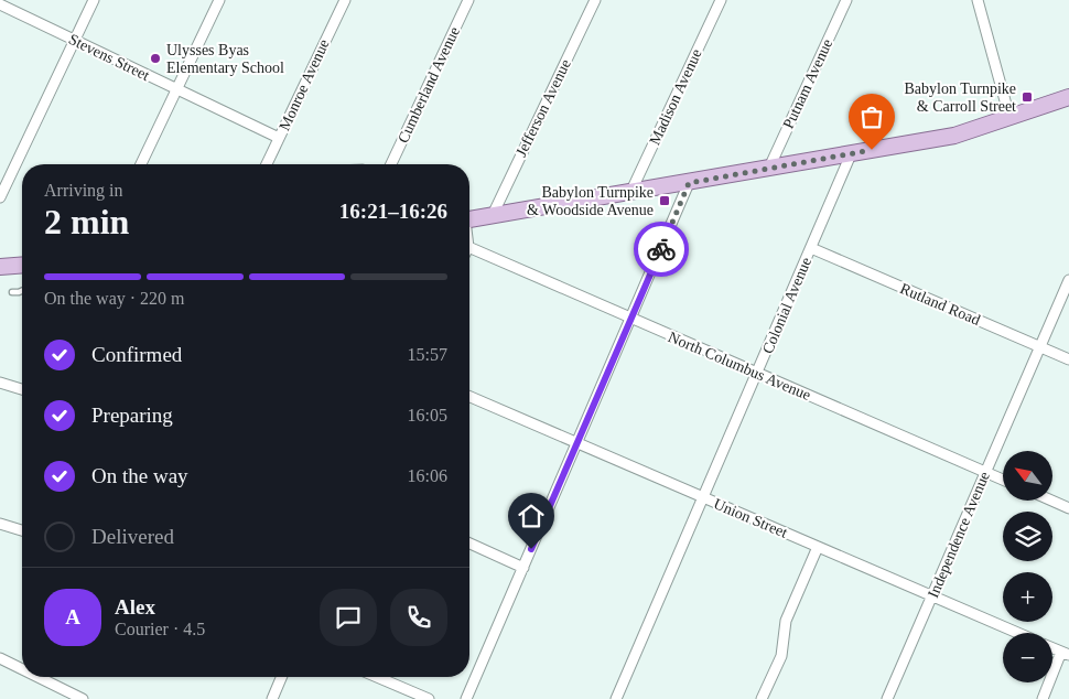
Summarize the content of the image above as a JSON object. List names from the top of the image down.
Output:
{
  "streets": {
    "street": [
      "Stevens Street",
      "Putnam Avenue",
      "Monroe Avenue",
      "Cumberland Avenue",
      "Madison Avenue",
      "Jefferson Avenue",
      "Rutland Road",
      "Colonial Avenue",
      "North Columbus Avenue",
      "Union Street",
      "Independence Avenue"
    ]
  },
  "crossings": [
    ["Stevens Street", "Monroe Avenue"],
    ["Rutland Road", "Colonial Avenue"],
    ["Rutland Road", "Independence Avenue"],
    ["Colonial Avenue", "North Columbus Avenue"],
    ["Colonial Avenue", "Union Street"],
    ["North Columbus Avenue", "Independence Avenue"],
    ["Union Street", "Independence Avenue"]
  ],
  "places": {
    "other": ["Ulysses Byas Elementary School"],
    "transit": ["Babylon Turnpike & Carroll Street", "Babylon Turnpike & Woodside Avenue"]
  },
  "north": "top left",
  "page": {
    "heading": ["2 min", "Arriving in", "16:21–16:26"],
    "panel": ["Alex", "Courier · 4.5"],
    "bar": "On the way · 220 m",
    "list": [
      ["Confirmed", "15:57"],
      ["Preparing", "16:05"],
      ["On the way", "16:06"],
      "Delivered"
    ],
    "map_buttons": ["+", "−"],
    "round": "A"
  }
}
